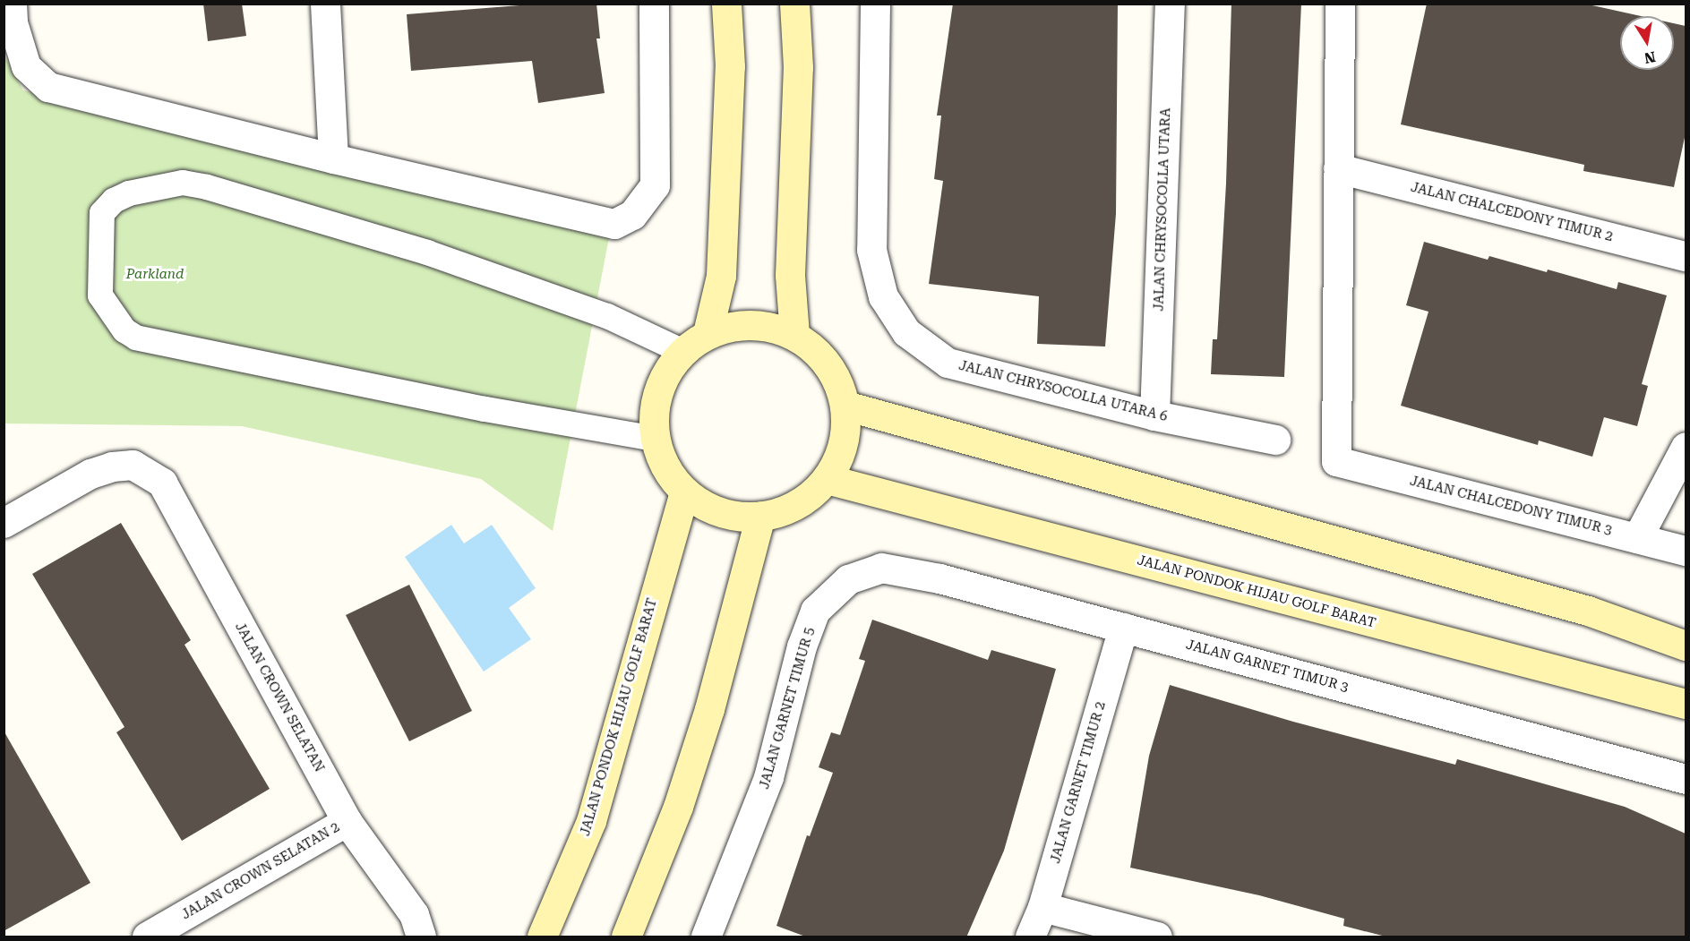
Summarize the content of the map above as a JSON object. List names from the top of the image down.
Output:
{
  "streets": {
    "street": [
      "JALAN CHRYSOCOLLA UTARA",
      "JALAN CHALCEDONY TIMUR 2",
      "JALAN CHRYSOCOLLA UTARA 6",
      "JALAN CHALCEDONY TIMUR 3",
      "JALAN PONDOK HIJAU GOLF BARAT",
      "JALAN GARNET TIMUR 3",
      "JALAN CROWN SELATAN",
      "JALAN GARNET TIMUR 5",
      "JALAN GARNET TIMUR 2",
      "JALAN CROWN SELATAN 2"
    ]
  },
  "crossings": [
    ["JALAN CHRYSOCOLLA UTARA", "JALAN CHRYSOCOLLA UTARA 6"],
    ["JALAN CHALCEDONY TIMUR 2", "JALAN CHALCEDONY TIMUR 3"],
    ["JALAN GARNET TIMUR 3", "JALAN GARNET TIMUR 5"],
    ["JALAN GARNET TIMUR 3", "JALAN GARNET TIMUR 2"],
    ["JALAN CROWN SELATAN", "JALAN CROWN SELATAN 2"]
  ],
  "parks": ["Parkland"],
  "north": "bottom"
}
